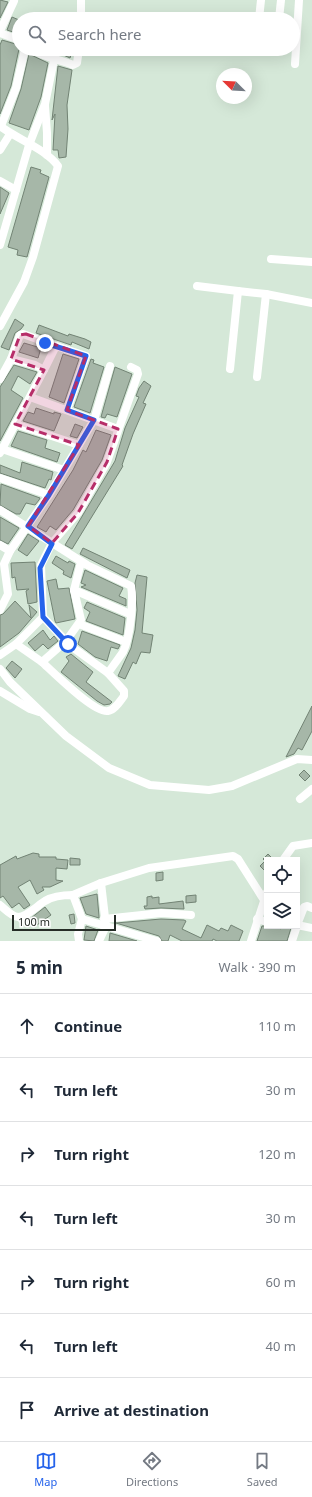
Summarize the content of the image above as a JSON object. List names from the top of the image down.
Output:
{
  "scale_bar": "100 m",
  "north": "top left",
  "page": {
    "search": "Search here",
    "scale": "100 m",
    "heading": ["5 min", "Walk · 390 m"],
    "list": [
      ["Continue", "110 m"],
      ["Turn left", "30 m"],
      ["Turn right", "120 m"],
      ["Turn left", "30 m"],
      ["Turn right", "60 m"],
      ["Turn left", "40 m"],
      "Arrive at destination"
    ],
    "nav": ["Map", "Directions", "Saved"]
  }
}
